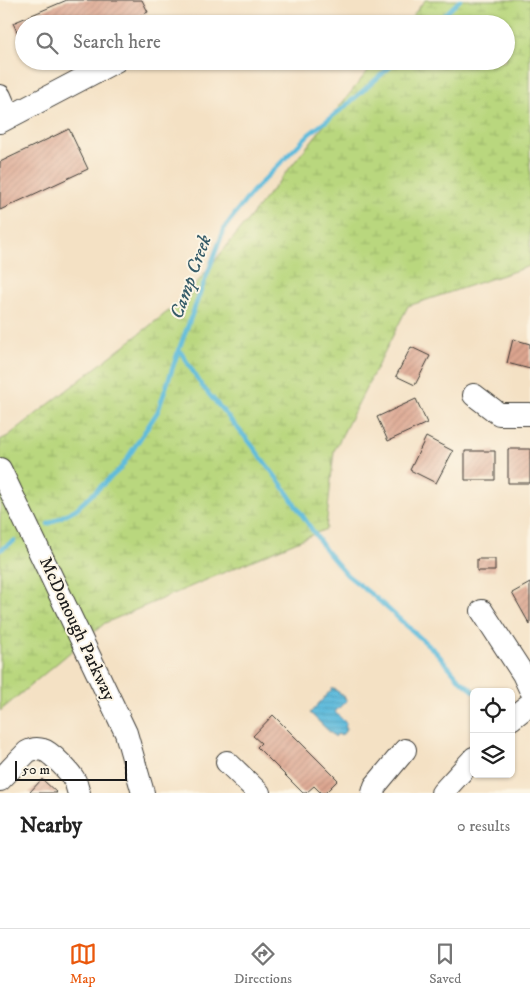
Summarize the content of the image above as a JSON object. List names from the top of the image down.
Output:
{
  "streets": {
    "street": ["McDonough Parkway"]
  },
  "water": ["Camp Creek"],
  "scale_bar": "50 m",
  "page": {
    "search": "Search here",
    "scale": "50 m",
    "heading": ["Nearby", "0 results"],
    "nav": ["Map", "Directions", "Saved"]
  }
}
